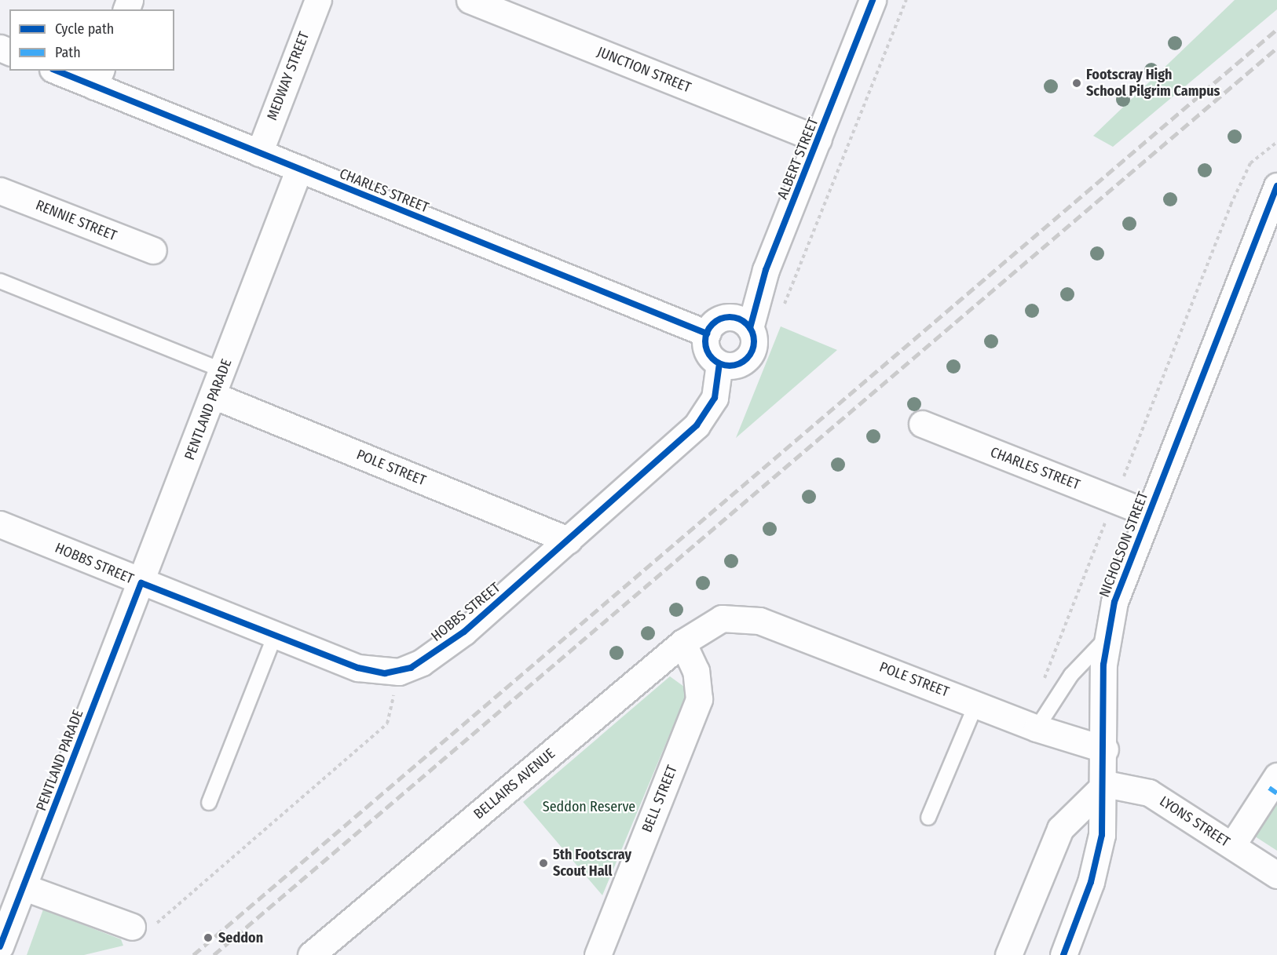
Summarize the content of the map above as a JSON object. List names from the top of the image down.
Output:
{
  "streets": {
    "street": [
      "JUNCTION STREET",
      "MEDWAY STREET",
      "ALBERT STREET",
      "CHARLES STREET",
      "RENNIE STREET",
      "PENTLAND PARADE",
      "POLE STREET",
      "NICHOLSON STREET",
      "HOBBS STREET",
      "BELLAIRS AVENUE",
      "BELL STREET",
      "LYONS STREET"
    ]
  },
  "crossings": [
    ["JUNCTION STREET", "ALBERT STREET"],
    ["MEDWAY STREET", "CHARLES STREET"],
    ["ALBERT STREET", "CHARLES STREET"],
    ["ALBERT STREET", "HOBBS STREET"],
    ["CHARLES STREET", "PENTLAND PARADE"],
    ["CHARLES STREET", "NICHOLSON STREET"],
    ["CHARLES STREET", "HOBBS STREET"],
    ["PENTLAND PARADE", "POLE STREET"],
    ["PENTLAND PARADE", "HOBBS STREET"],
    ["POLE STREET", "NICHOLSON STREET"],
    ["POLE STREET", "HOBBS STREET"],
    ["POLE STREET", "BELLAIRS AVENUE"],
    ["NICHOLSON STREET", "LYONS STREET"],
    ["BELLAIRS AVENUE", "BELL STREET"]
  ],
  "parks": ["Seddon Reserve"],
  "places": ["Footscray High School Pilgrim Campus", "5th Footscray Scout Hall", "Seddon"],
  "legend": ["Cycle path", "Path"]
}
